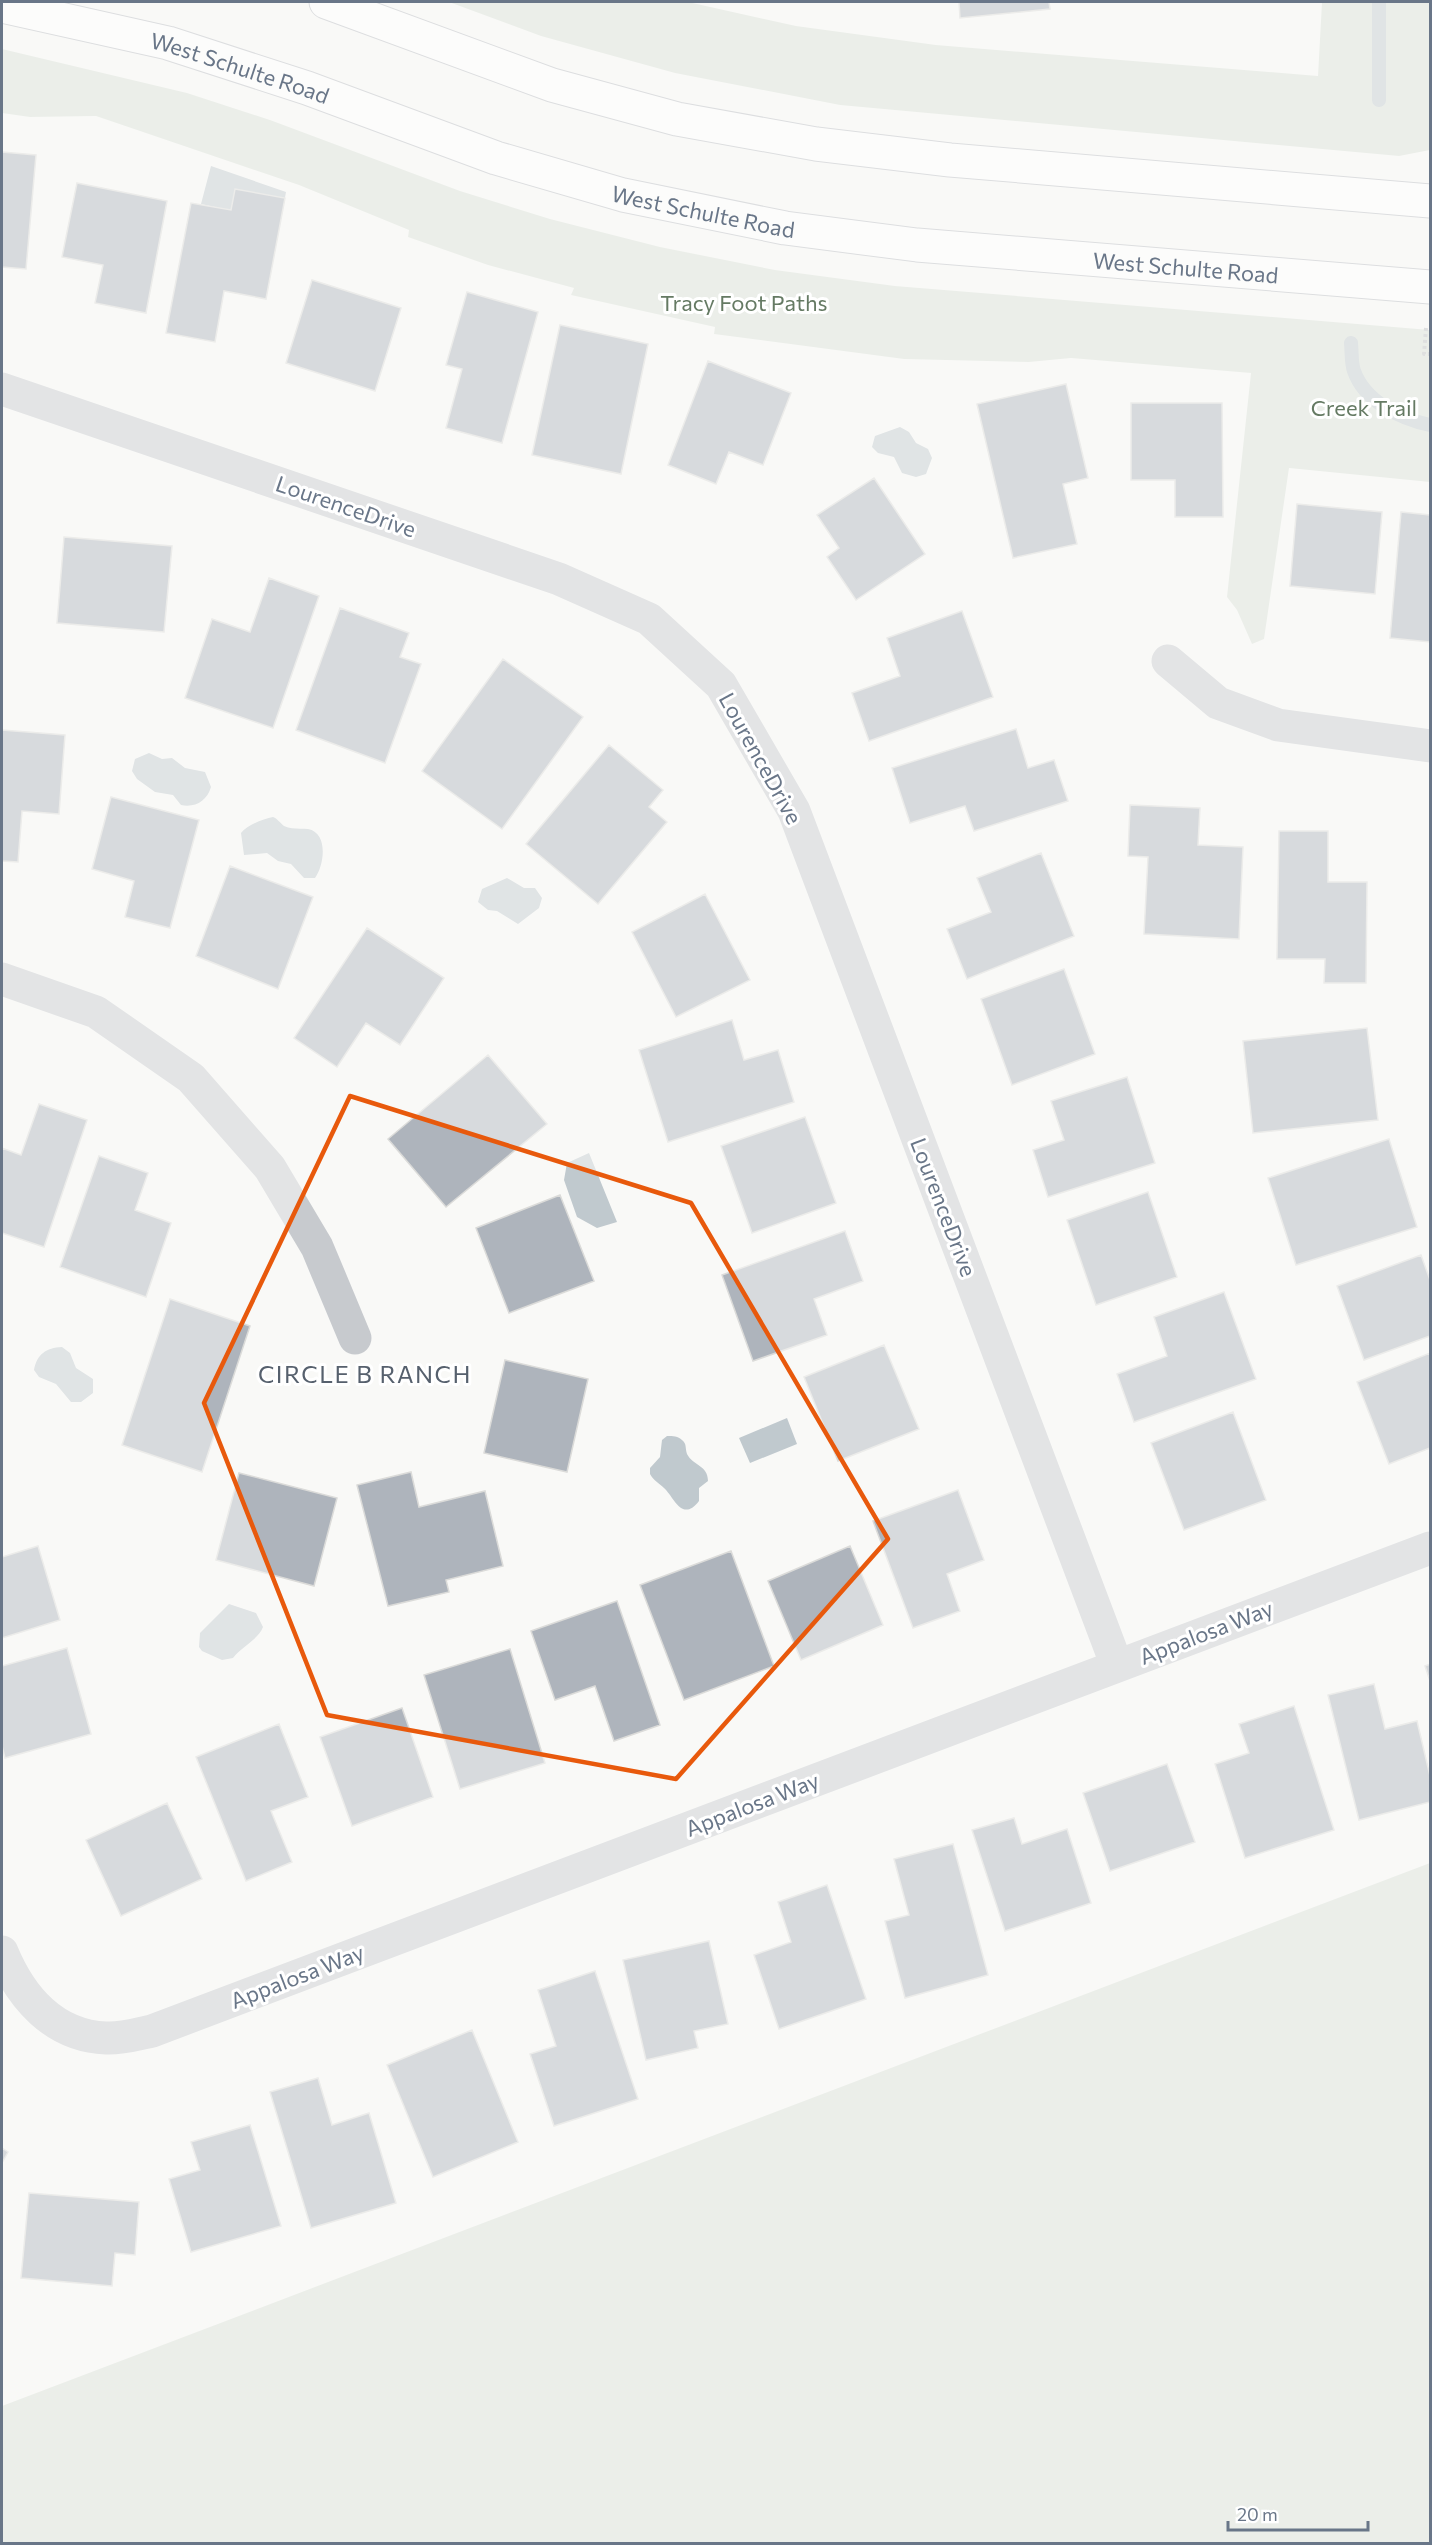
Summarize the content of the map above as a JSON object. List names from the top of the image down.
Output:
{
  "streets": {
    "main road": ["West Schulte Road"],
    "street": ["LourenceDrive", "Appalosa Way"]
  },
  "crossings": [
    ["LourenceDrive", "Appalosa Way"]
  ],
  "districts": ["CIRCLE B RANCH"],
  "parks": ["Tracy Foot Paths", "Creek Trail"],
  "scale_bar": "20 m"
}
